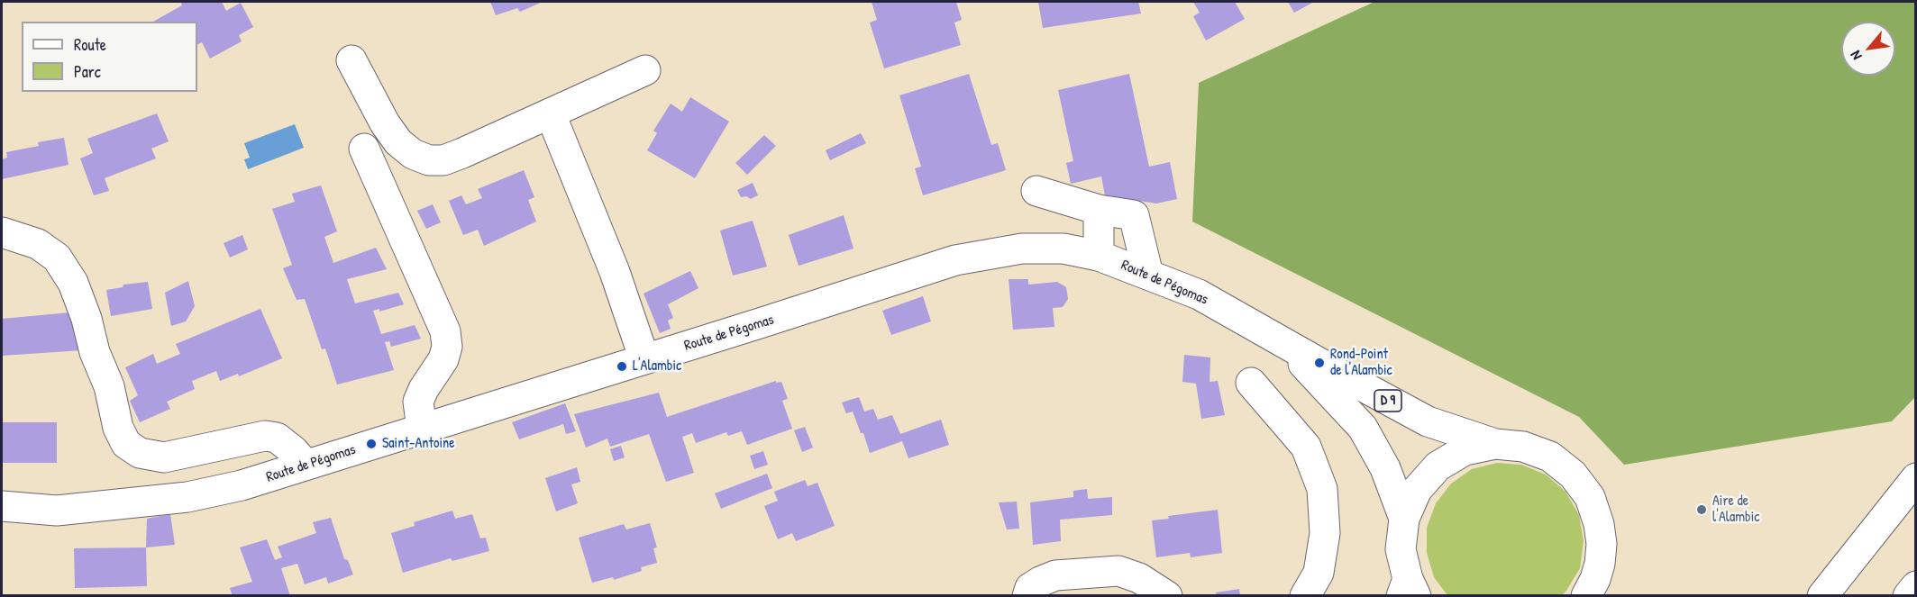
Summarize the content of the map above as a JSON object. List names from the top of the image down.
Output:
{
  "streets": {
    "main road": ["Route de Pégomas", "D 9"]
  },
  "crossings": [
    ["Route de Pégomas", "D 9"]
  ],
  "places": [
    "Rond-Point de l'Alambic",
    "L'Alambic",
    "Saint-Antoine",
    "Aire de l'Alambic"
  ],
  "legend": ["Route", "Parc"],
  "north": "bottom left"
}
